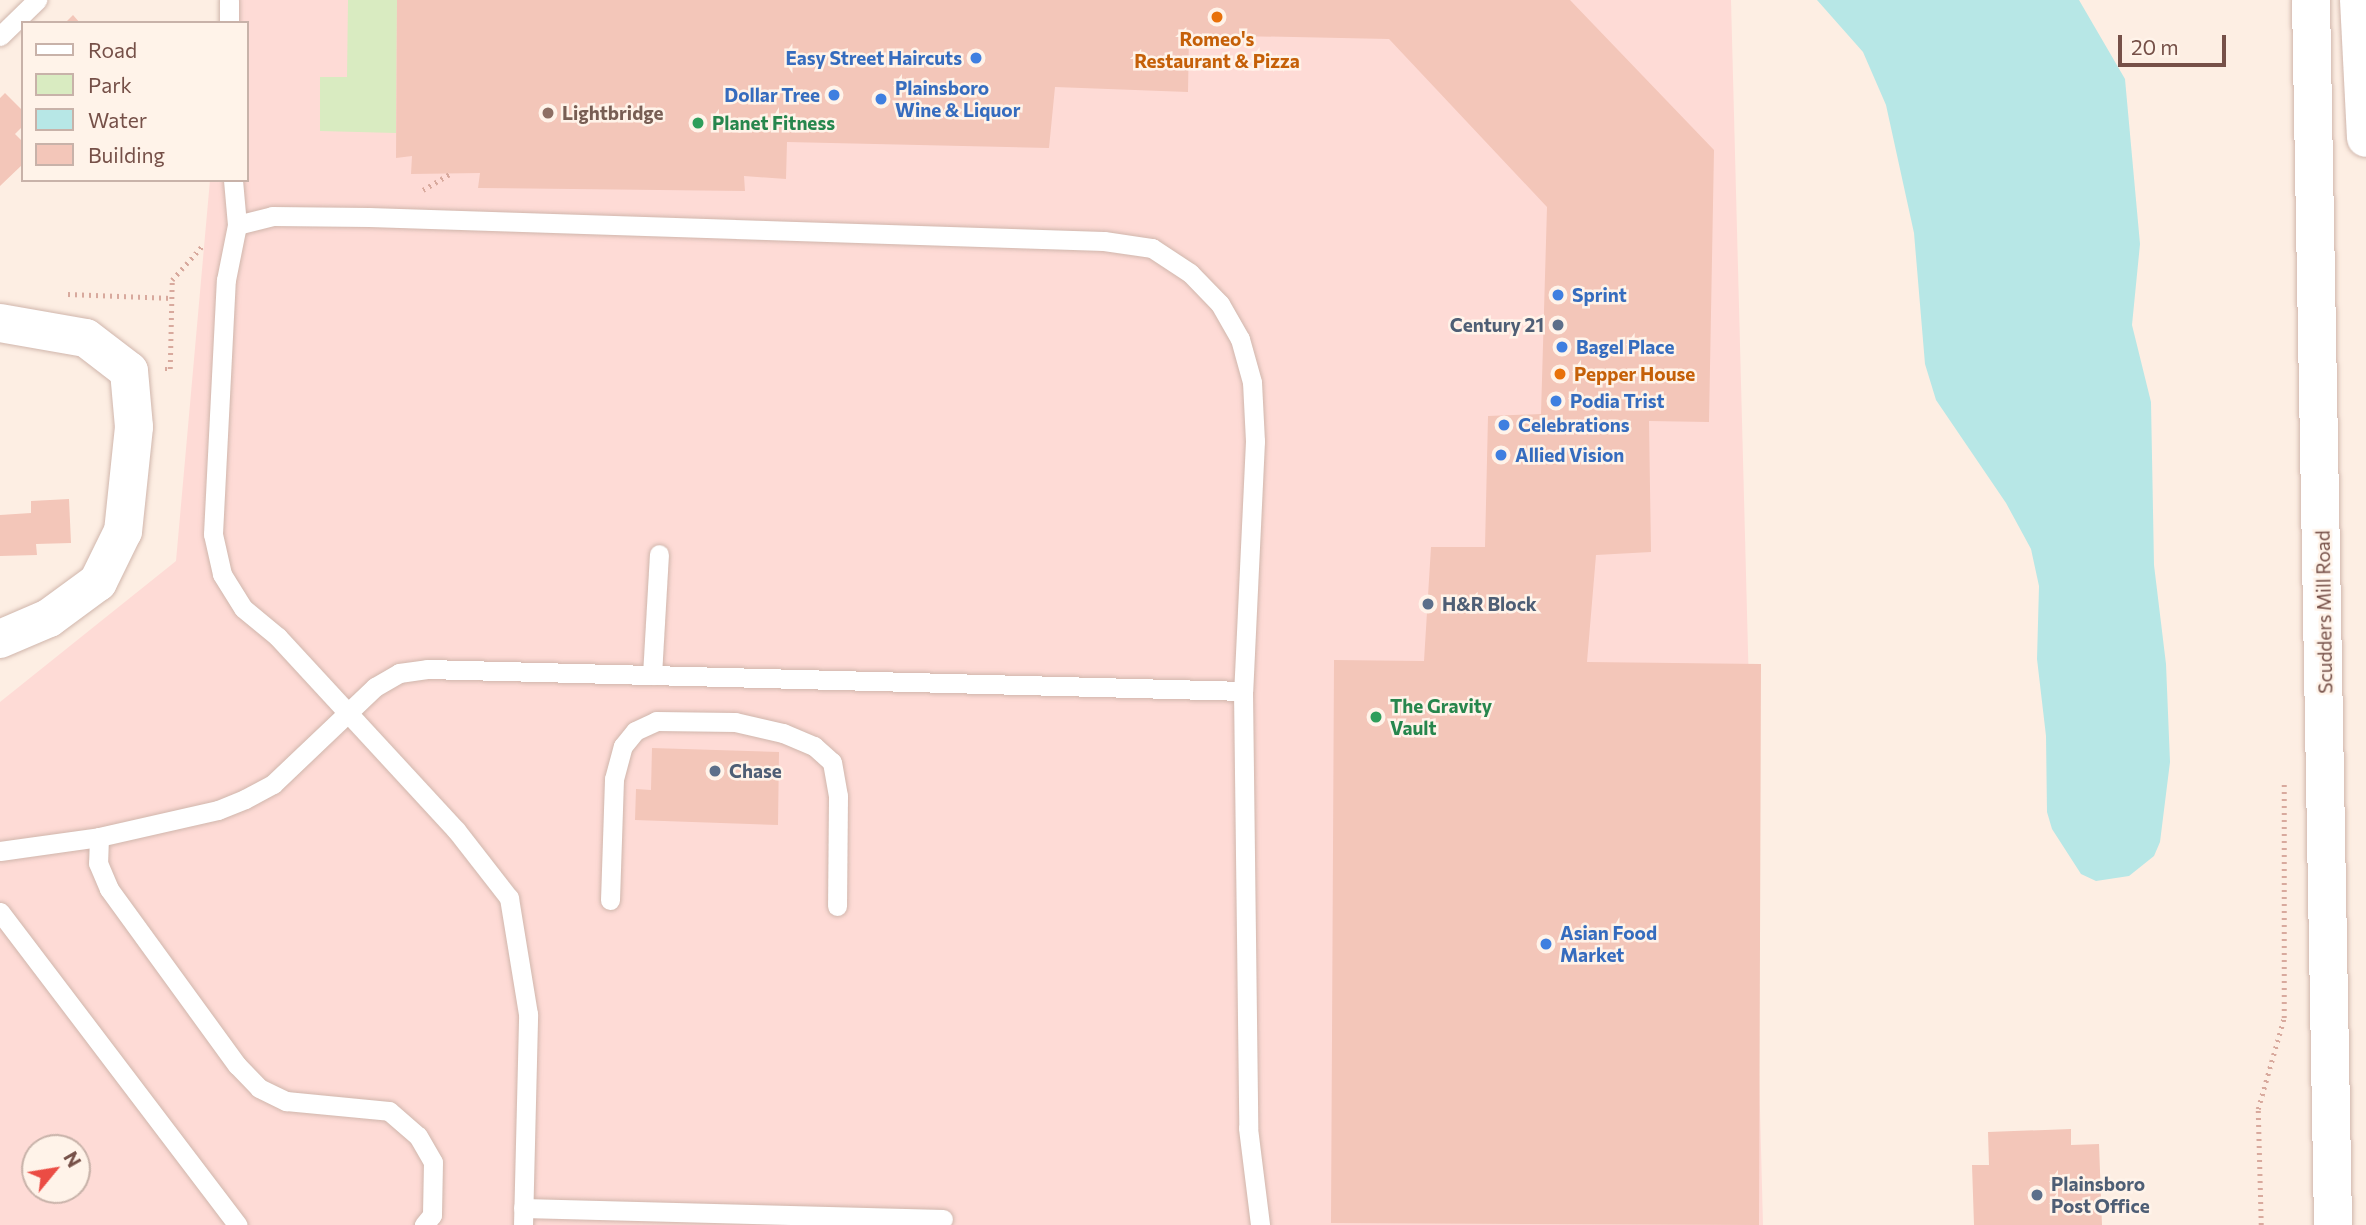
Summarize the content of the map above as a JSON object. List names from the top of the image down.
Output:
{
  "streets": {
    "main road": ["Scudders Mill Road"]
  },
  "places": [
    "Romeo's Restaurant & Pizza",
    "Easy Street Haircuts",
    "Dollar Tree",
    "Plainsboro Wine & Liquor",
    "Lightbridge",
    "Planet Fitness",
    "Sprint",
    "Century 21",
    "Bagel Place",
    "Pepper House",
    "Podia Trist",
    "Celebrations",
    "Allied Vision",
    "H&R Block",
    "The Gravity Vault",
    "Chase",
    "Asian Food Market",
    "Plainsboro Post Office"
  ],
  "legend": [
    "Road",
    "Park",
    "Water",
    "Building"
  ],
  "scale_bar": "20 m",
  "north": "top right"
}
